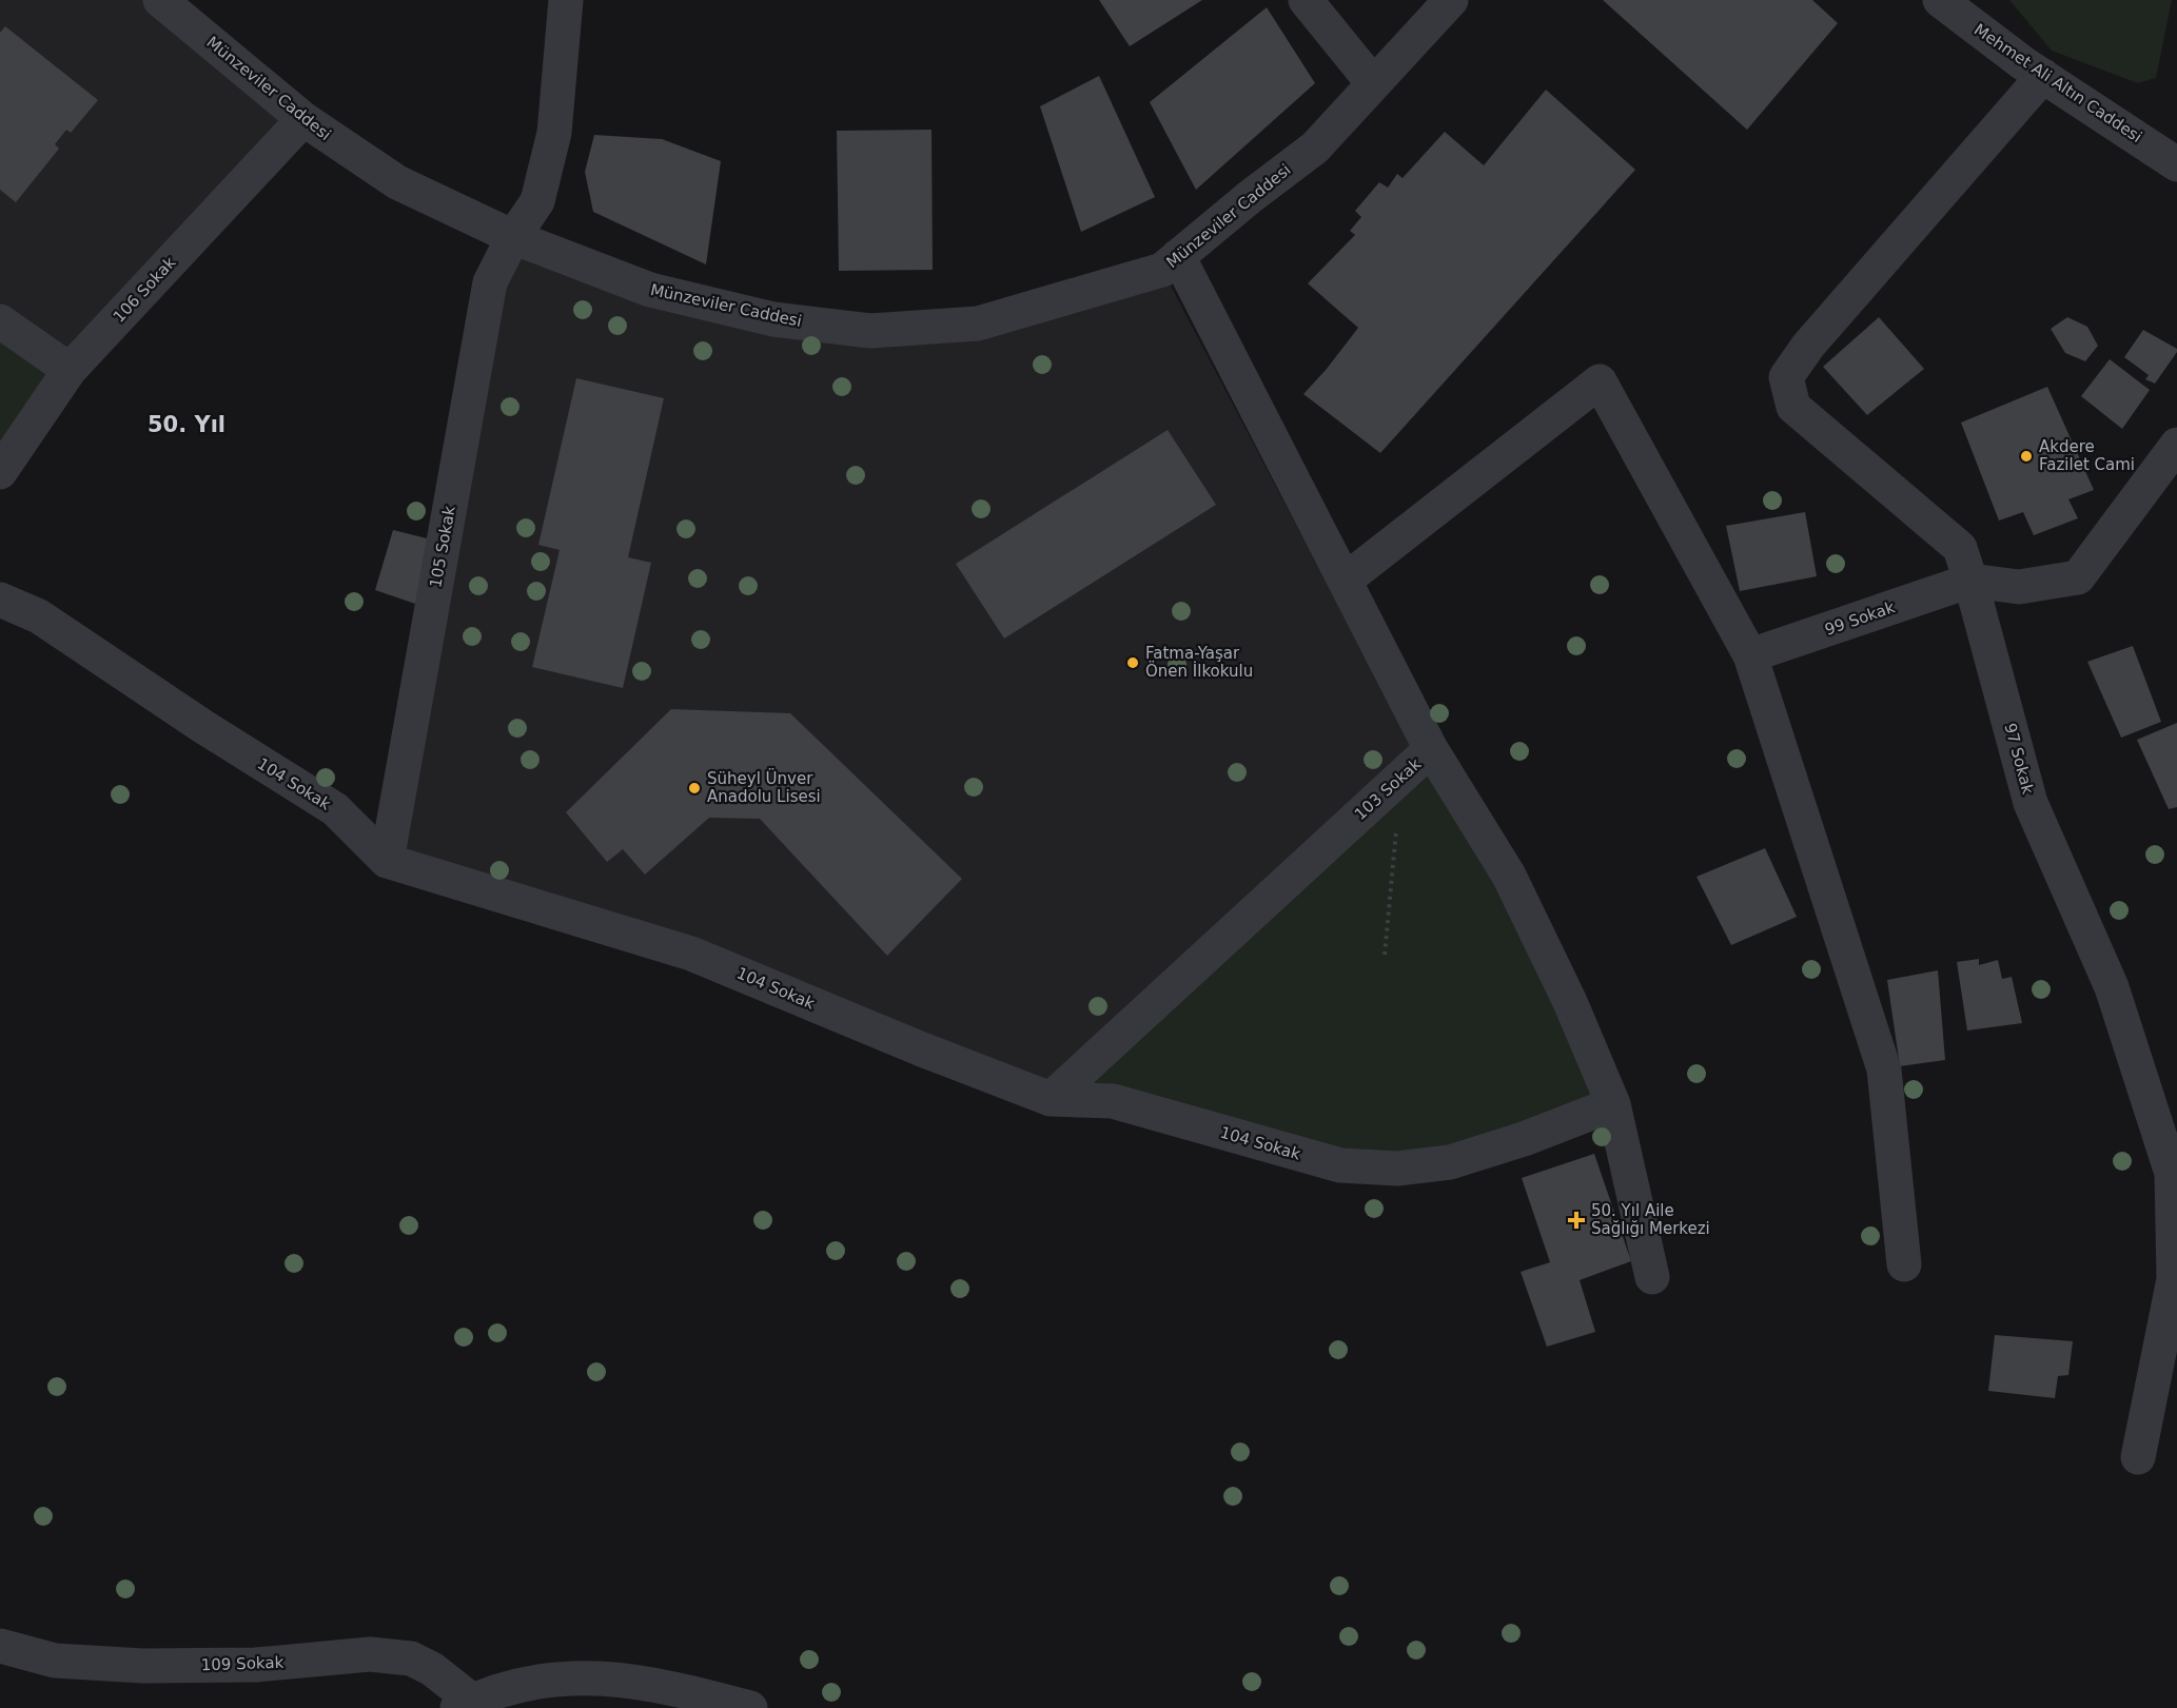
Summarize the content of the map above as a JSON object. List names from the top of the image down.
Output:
{
  "streets": {
    "street": [
      "Mehmet Ali Altın Caddesi",
      "Münzeviler Caddesi",
      "106 Sokak",
      "105 Sokak",
      "99 Sokak",
      "97 Sokak",
      "104 Sokak",
      "103 Sokak",
      "109 Sokak"
    ]
  },
  "crossings": [
    ["Mehmet Ali Altın Caddesi", "97 Sokak"],
    ["Münzeviler Caddesi", "106 Sokak"],
    ["Münzeviler Caddesi", "105 Sokak"],
    ["105 Sokak", "104 Sokak"],
    ["99 Sokak", "97 Sokak"],
    ["104 Sokak", "103 Sokak"]
  ],
  "districts": ["50. Yıl"],
  "places": {
    "other": ["Akdere Fazilet Cami", "Fatma-Yaşar Önen İlkokulu", "Süheyl Ünver Anadolu Lisesi"],
    "health": ["50. Yıl Aile Sağlığı Merkezi"]
  }
}
